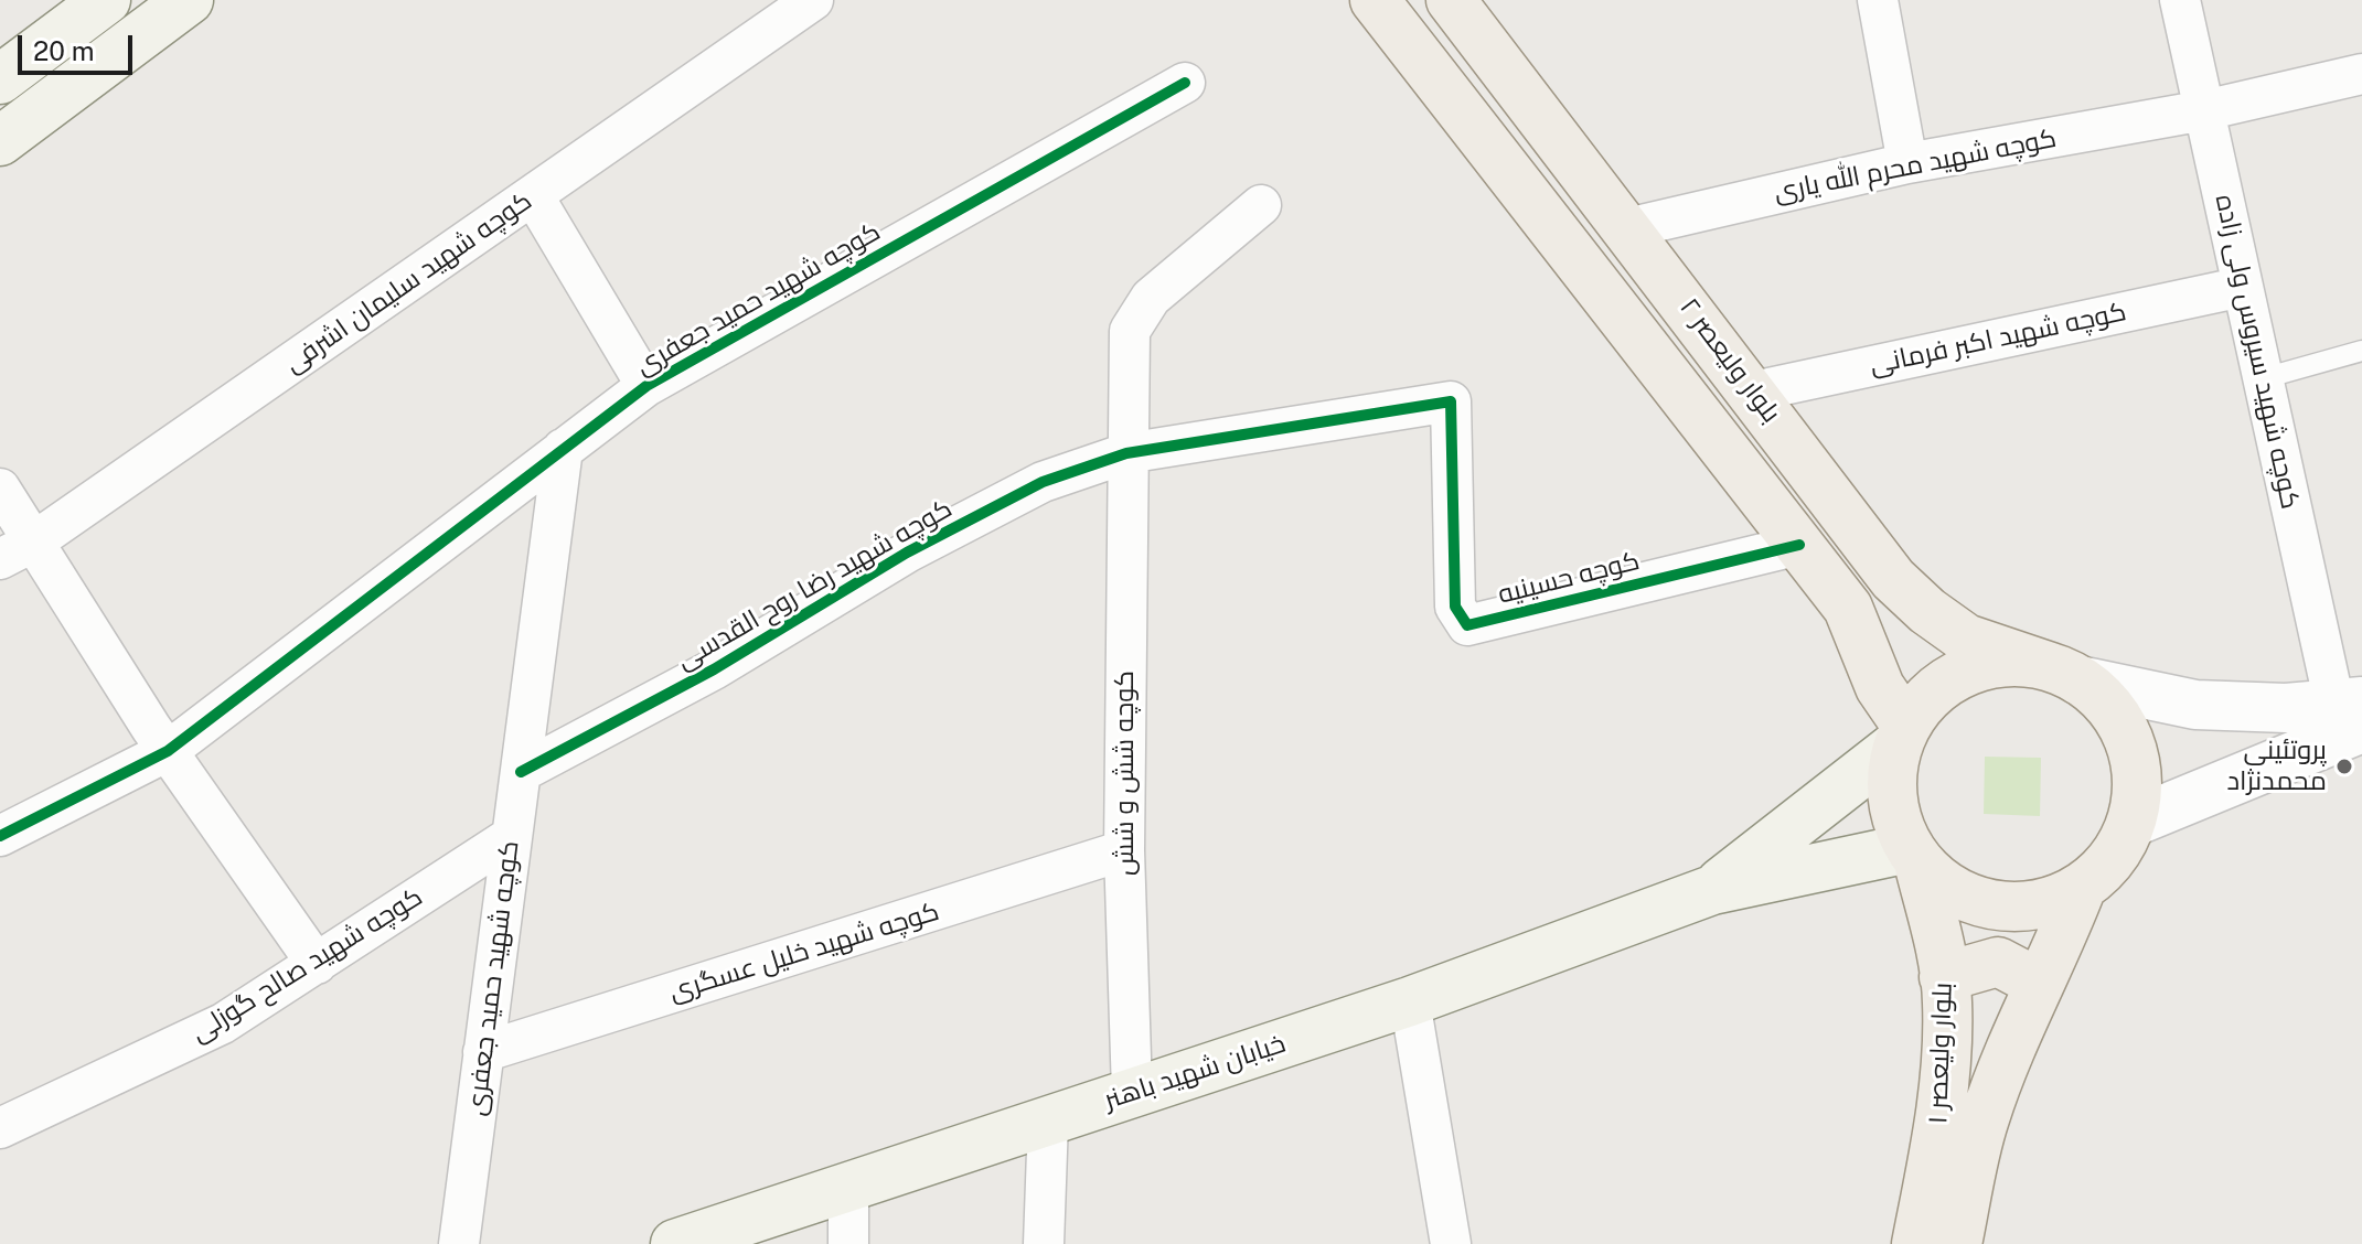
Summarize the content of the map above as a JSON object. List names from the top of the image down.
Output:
{
  "streets": {
    "main road": ["بلوار ولیعصر ۲", "بلوار ولیعصر ۱", "خیابان شهید باهنر"],
    "street": [
      "کوچه شهید محرم الله یاری",
      "کوچه شهید سلیمان اشرفی",
      "کوچه شهید حمید جعفری",
      "کوچه شهید اکبر فرمانی",
      "کوچه شهید سیروس ولی زاده",
      "کوچه حسینیه",
      "کوچه شهید رضا روح القدسی",
      "کوچه شش و شش",
      "کوچه شهید خلیل عسگری",
      "کوچه شهید صالح گوزلی"
    ]
  },
  "crossings": [
    ["کوچه شهید محرم الله یاری", "کوچه شهید سیروس ولی زاده"],
    ["کوچه شهید محرم الله یاری", "بلوار ولیعصر ۲"],
    ["کوچه شهید حمید جعفری", "کوچه شهید رضا روح القدسی"],
    ["کوچه شهید حمید جعفری", "کوچه شهید خلیل عسگری"],
    ["کوچه شهید حمید جعفری", "کوچه شهید صالح گوزلی"],
    ["کوچه شهید اکبر فرمانی", "کوچه شهید سیروس ولی زاده"],
    ["کوچه شهید اکبر فرمانی", "بلوار ولیعصر ۲"],
    ["بلوار ولیعصر ۲", "بلوار ولیعصر ۱"],
    ["بلوار ولیعصر ۲", "خیابان شهید باهنر"],
    ["کوچه حسینیه", "کوچه شهید رضا روح القدسی"],
    ["کوچه شهید رضا روح القدسی", "کوچه شش و شش"],
    ["کوچه شش و شش", "کوچه شهید خلیل عسگری"],
    ["کوچه شش و شش", "خیابان شهید باهنر"],
    ["بلوار ولیعصر ۱", "خیابان شهید باهنر"]
  ],
  "places": ["پروتئینی محمدنژاد"],
  "scale_bar": "20 m"
}
